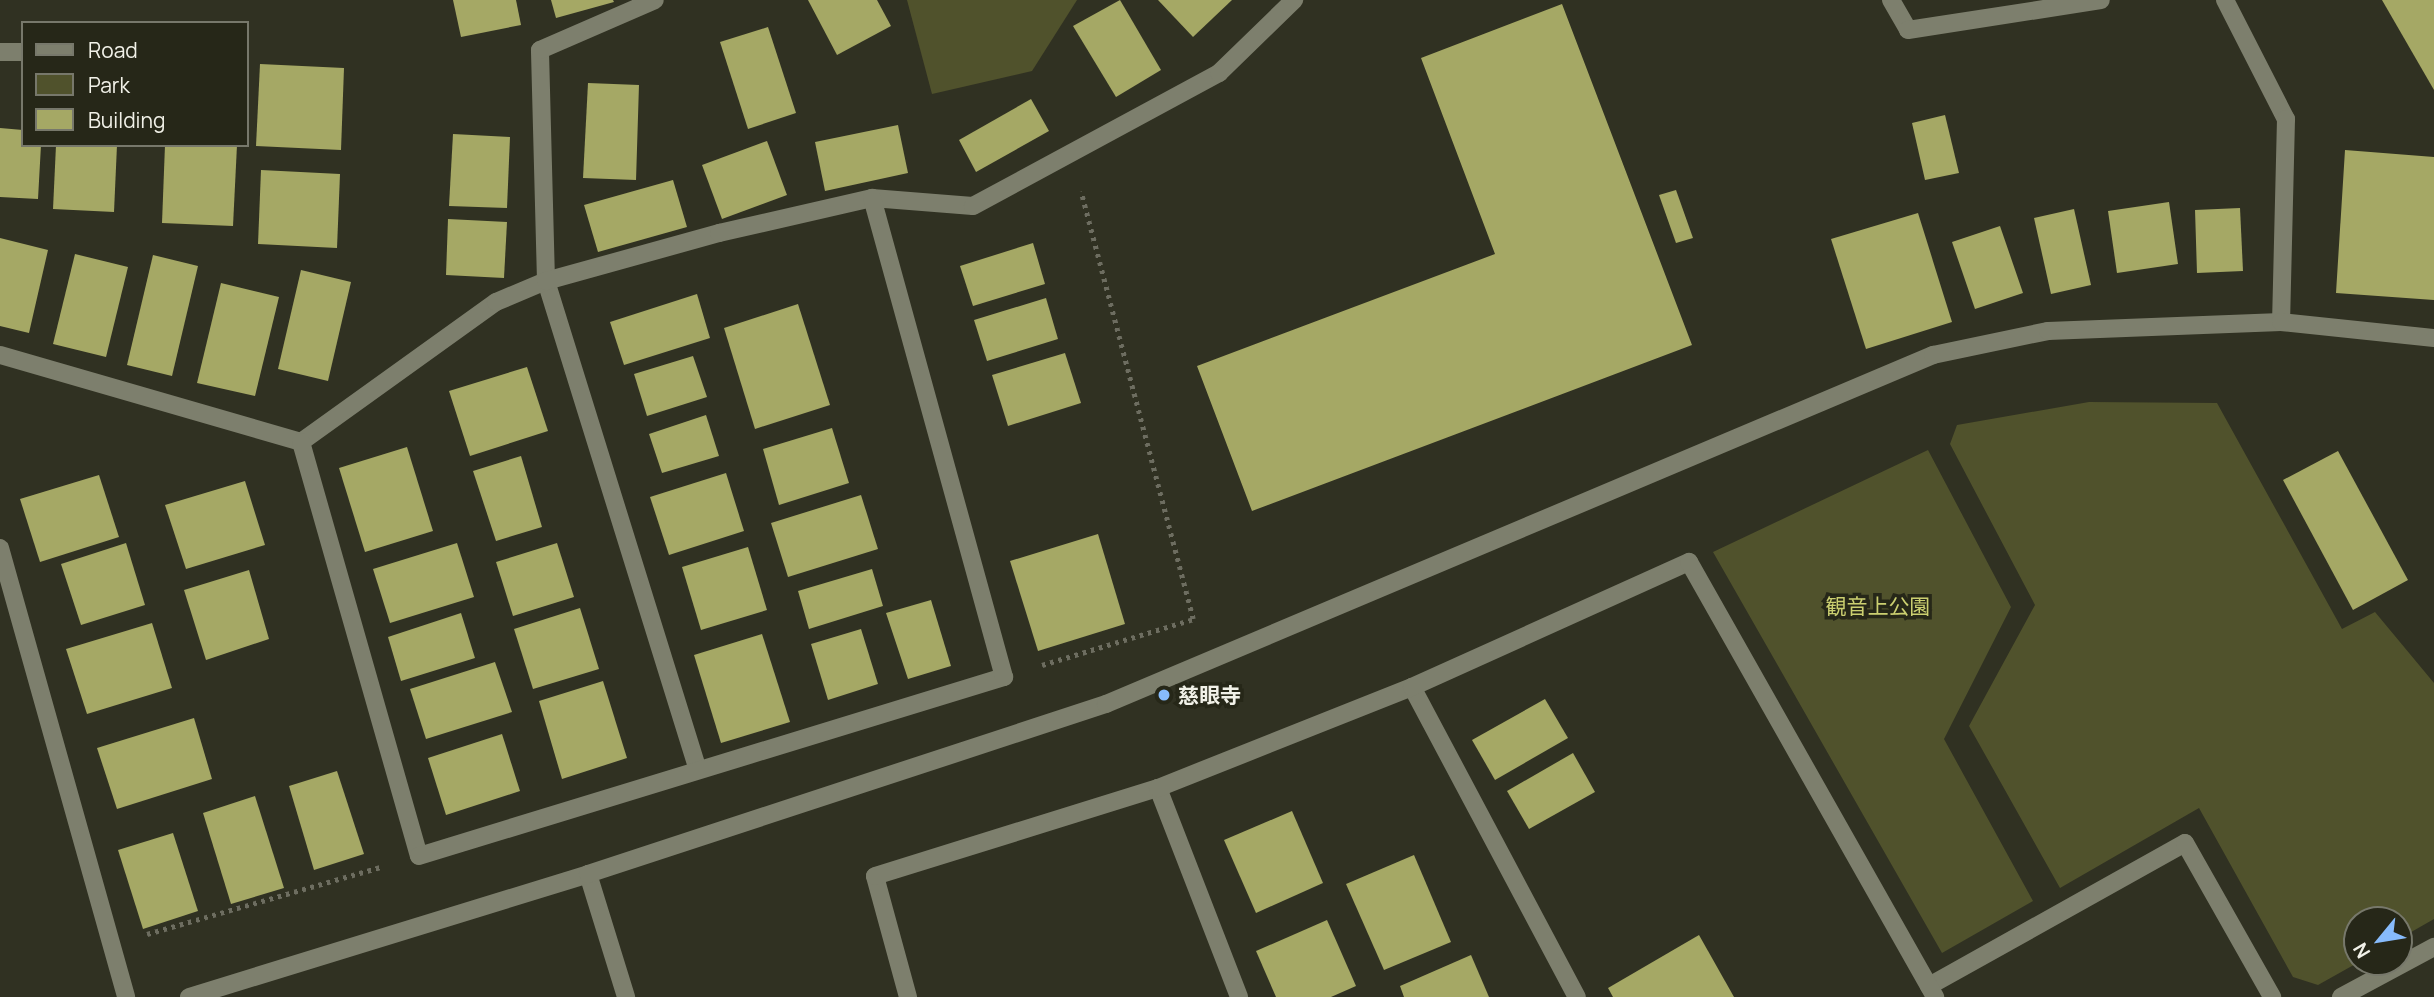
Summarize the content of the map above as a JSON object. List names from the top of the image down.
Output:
{
  "parks": ["観音上公園"],
  "places": ["慈眼寺"],
  "legend": ["Road", "Park", "Building"],
  "north": "bottom left"
}
